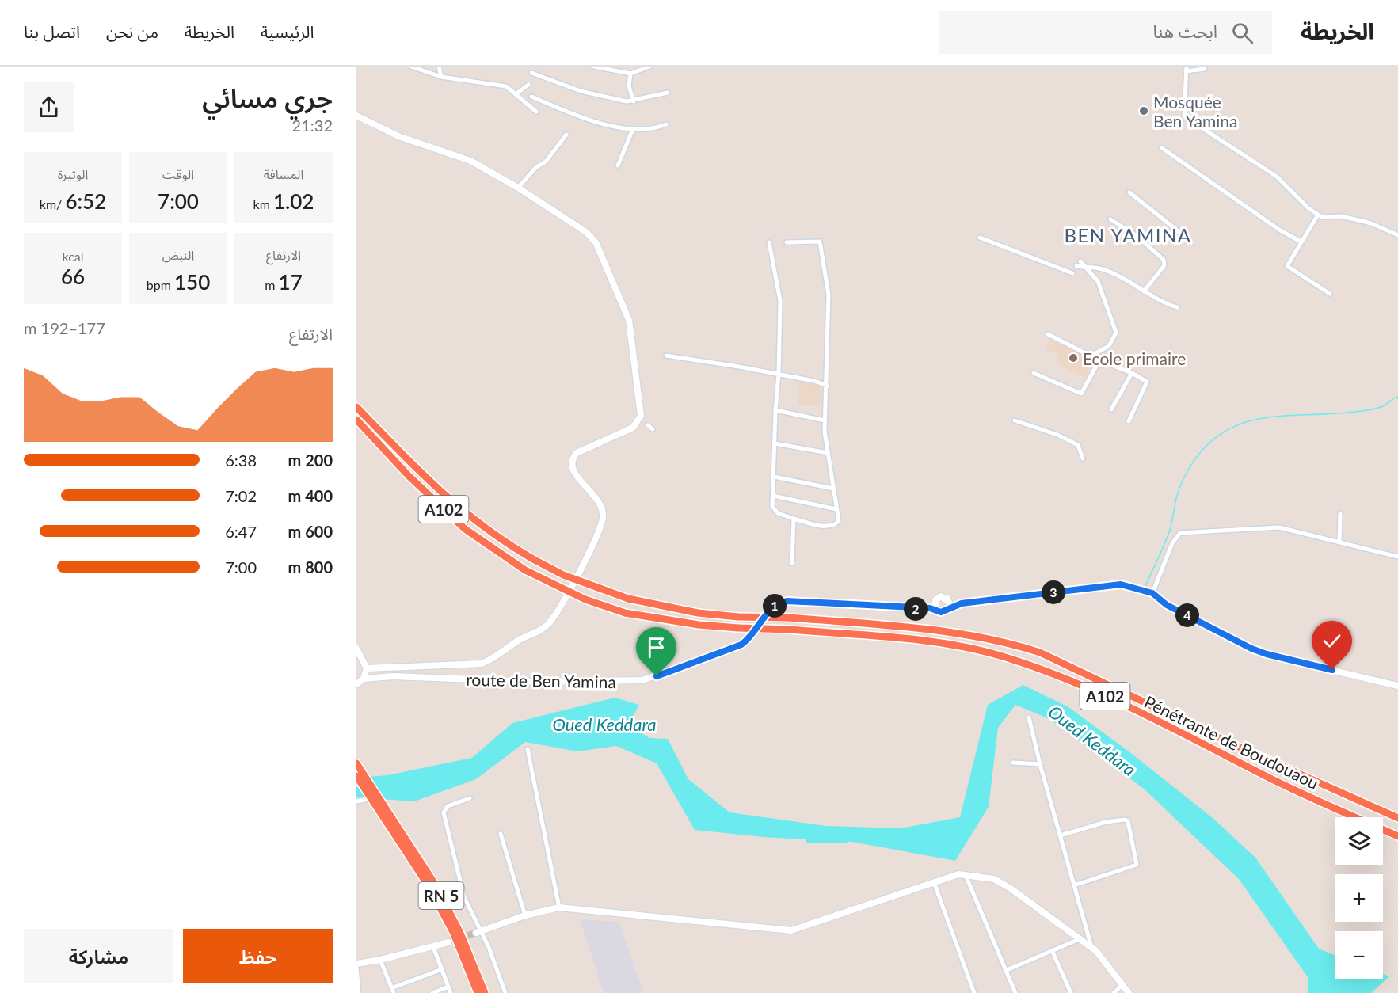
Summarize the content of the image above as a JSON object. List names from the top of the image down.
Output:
{
  "streets": {
    "highway": ["A102", "Pénétrante de Boudouaou", "RN 5"],
    "street": ["route de Ben Yamina"]
  },
  "districts": ["BEN YAMINA"],
  "water": ["Oued Keddara"],
  "places": ["Mosquée Ben Yamina", "Ecole primaire"],
  "page": {
    "header": "الخريطة",
    "search": "ابحث هنا",
    "nav": [
      "الرئيسية",
      "الخريطة",
      "من نحن",
      "اتصل بنا"
    ],
    "heading": ["جري مسائي", "21:32"],
    "stats": [
      ["المسافة", "1.02 km"],
      ["الوقت", "7:00"],
      ["الوتيرة", "6:52 /km"],
      ["الارتفاع", "17 m"],
      ["النبض", "150 bpm"],
      ["kcal", "66"]
    ],
    "chart": ["الارتفاع", "177–192 m"],
    "list": [
      {
        "name": "200 m",
        "note": "6:38"
      },
      {
        "name": "400 m",
        "note": "7:02"
      },
      {
        "name": "600 m",
        "note": "6:47"
      },
      {
        "name": "800 m",
        "note": "7:00"
      }
    ],
    "pins": [
      "3",
      "1",
      "2",
      "4"
    ],
    "map_buttons": ["+", "−"],
    "buttons": ["حفظ", "مشاركة"]
  }
}
